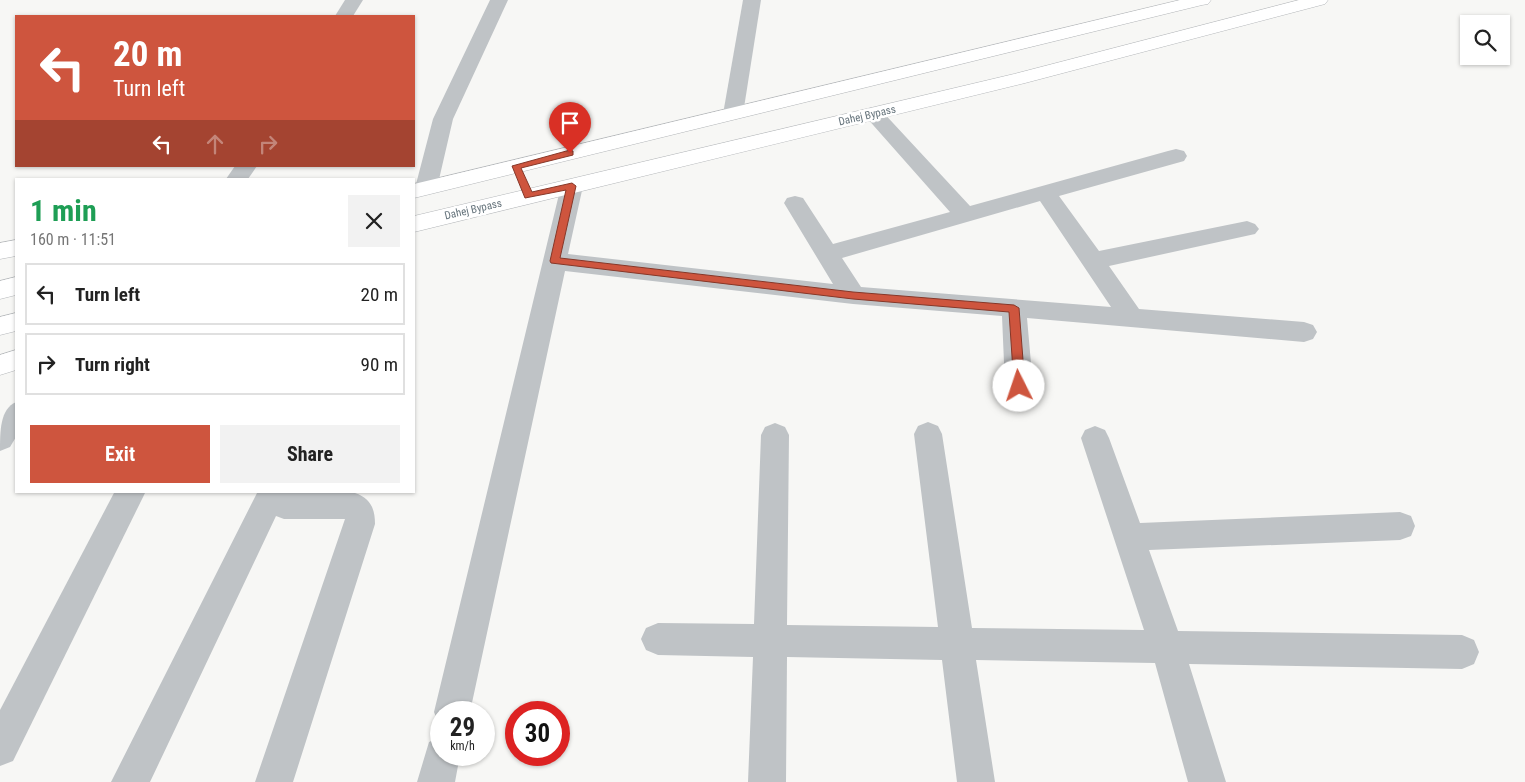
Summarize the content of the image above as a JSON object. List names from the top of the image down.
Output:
{
  "streets": {
    "highway": ["Dahej Bypass"]
  },
  "page": {
    "turn": ["20 m", "Turn left"],
    "heading": ["1 min", "160 m · 11:51"],
    "list": [
      {
        "name": "Turn left",
        "value": "20 m"
      },
      {
        "name": "Turn right",
        "value": "90 m"
      }
    ],
    "buttons": ["Exit", "Share"],
    "speed": "29 km/h",
    "limit": "30"
  }
}
